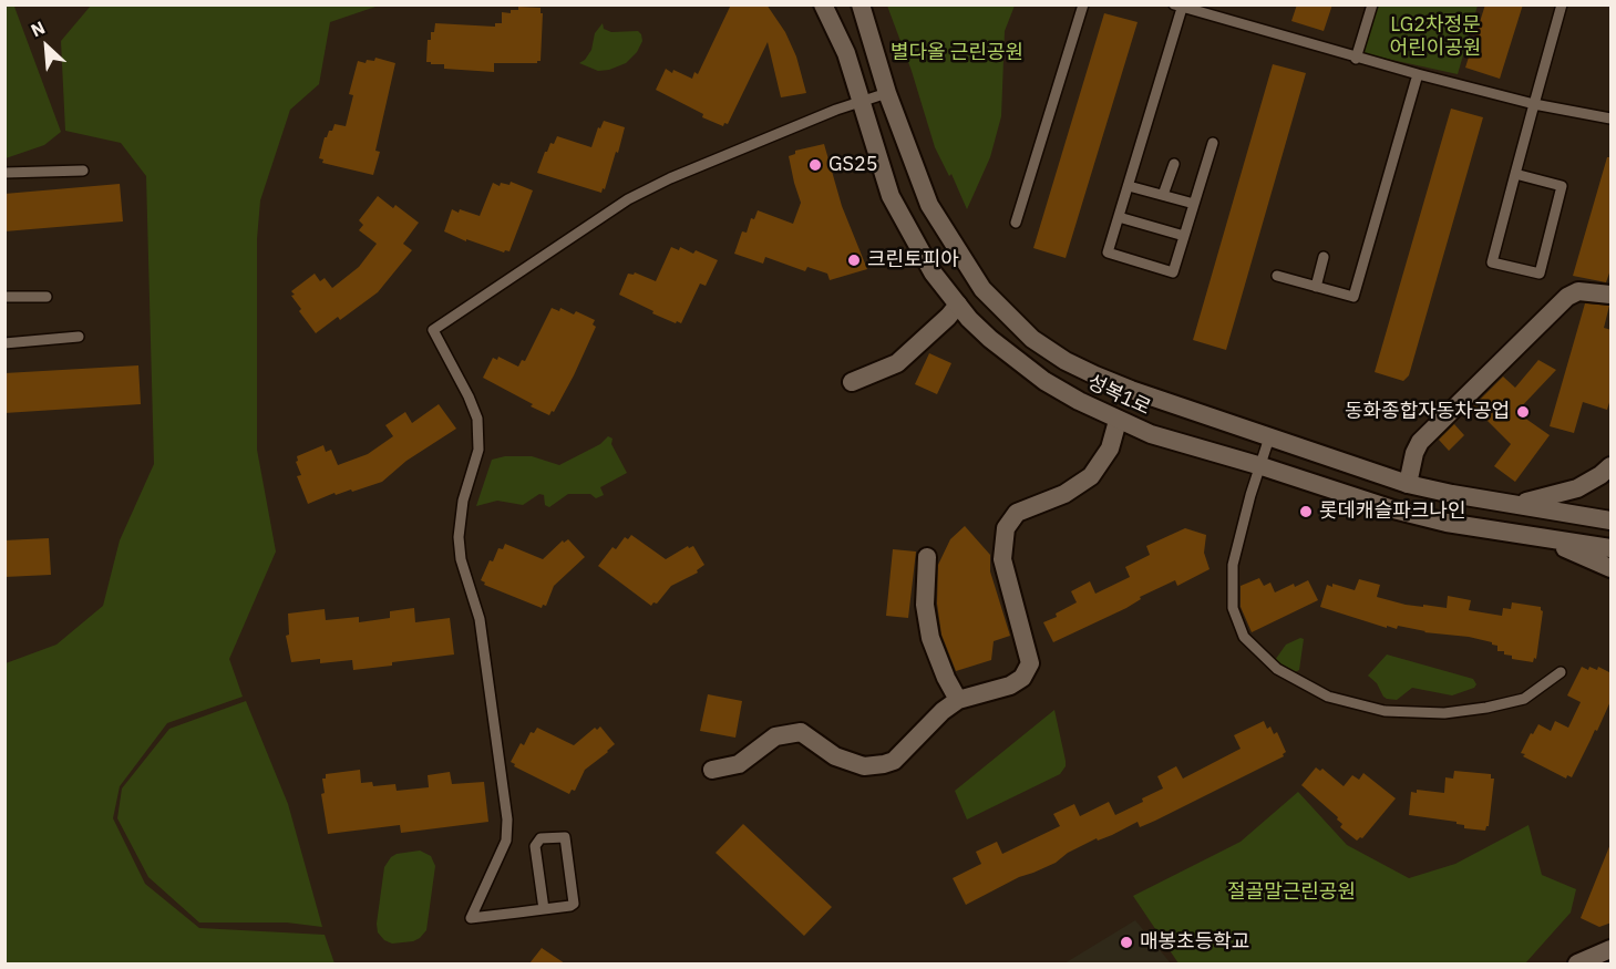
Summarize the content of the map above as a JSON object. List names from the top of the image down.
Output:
{
  "streets": {
    "street": ["성복1로"]
  },
  "parks": ["LG2차정문 어린이공원", "별다올 근린공원", "절골말근린공원"],
  "places": [
    "GS25",
    "크린토피아",
    "동화종합자동차공업",
    "롯데캐슬파크나인",
    "매봉초등학교"
  ],
  "north": "top left"
}
